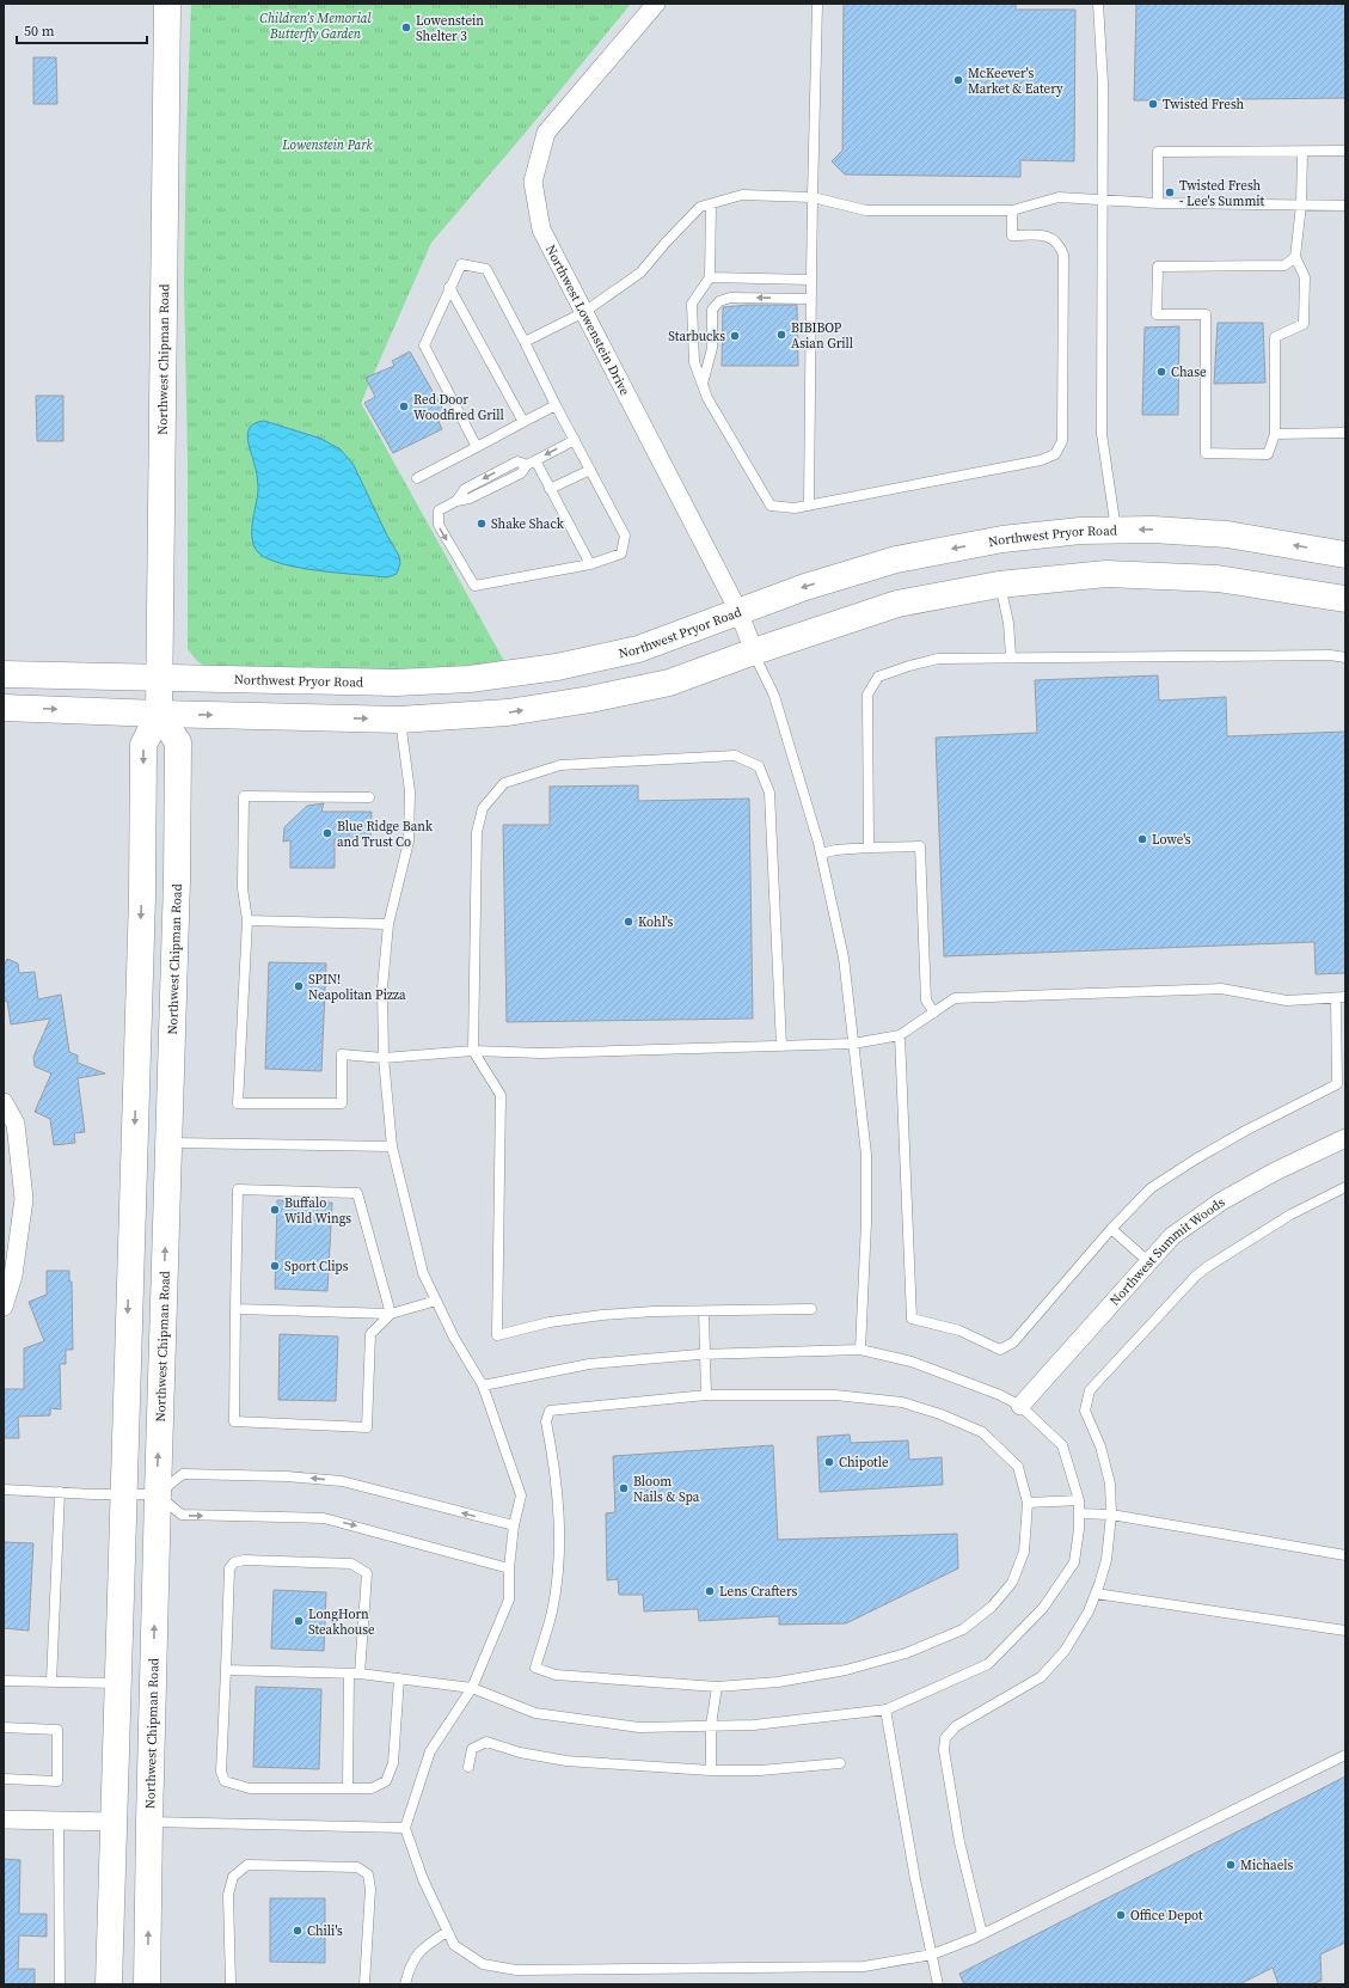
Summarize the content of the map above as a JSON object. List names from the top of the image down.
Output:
{
  "streets": {
    "main road": ["Northwest Chipman Road", "Northwest Pryor Road"],
    "street": ["Northwest Lowenstein Drive", "Northwest Summit Woods"]
  },
  "crossings": [
    ["Northwest Lowenstein Drive", "Northwest Pryor Road"],
    ["Northwest Chipman Road", "Northwest Pryor Road"]
  ],
  "parks": ["Children's Memorial Butterfly Garden", "Lowenstein Park"],
  "places": [
    "Lowenstein Shelter 3",
    "McKeever's Market & Eatery",
    "Twisted Fresh",
    "Twisted Fresh - Lee's Summit",
    "BIBIBOP Asian Grill",
    "Starbucks",
    "Chase",
    "Red Door Woodfired Grill",
    "Shake Shack",
    "Blue Ridge Bank and Trust Co",
    "Lowe's",
    "Kohl's",
    "SPIN! Neapolitan Pizza",
    "Buffalo Wild Wings",
    "Sport Clips",
    "Chipotle",
    "Bloom Nails & Spa",
    "Lens Crafters",
    "LongHorn Steakhouse",
    "Michaels",
    "Office Depot",
    "Chili's"
  ],
  "scale_bar": "50 m"
}
